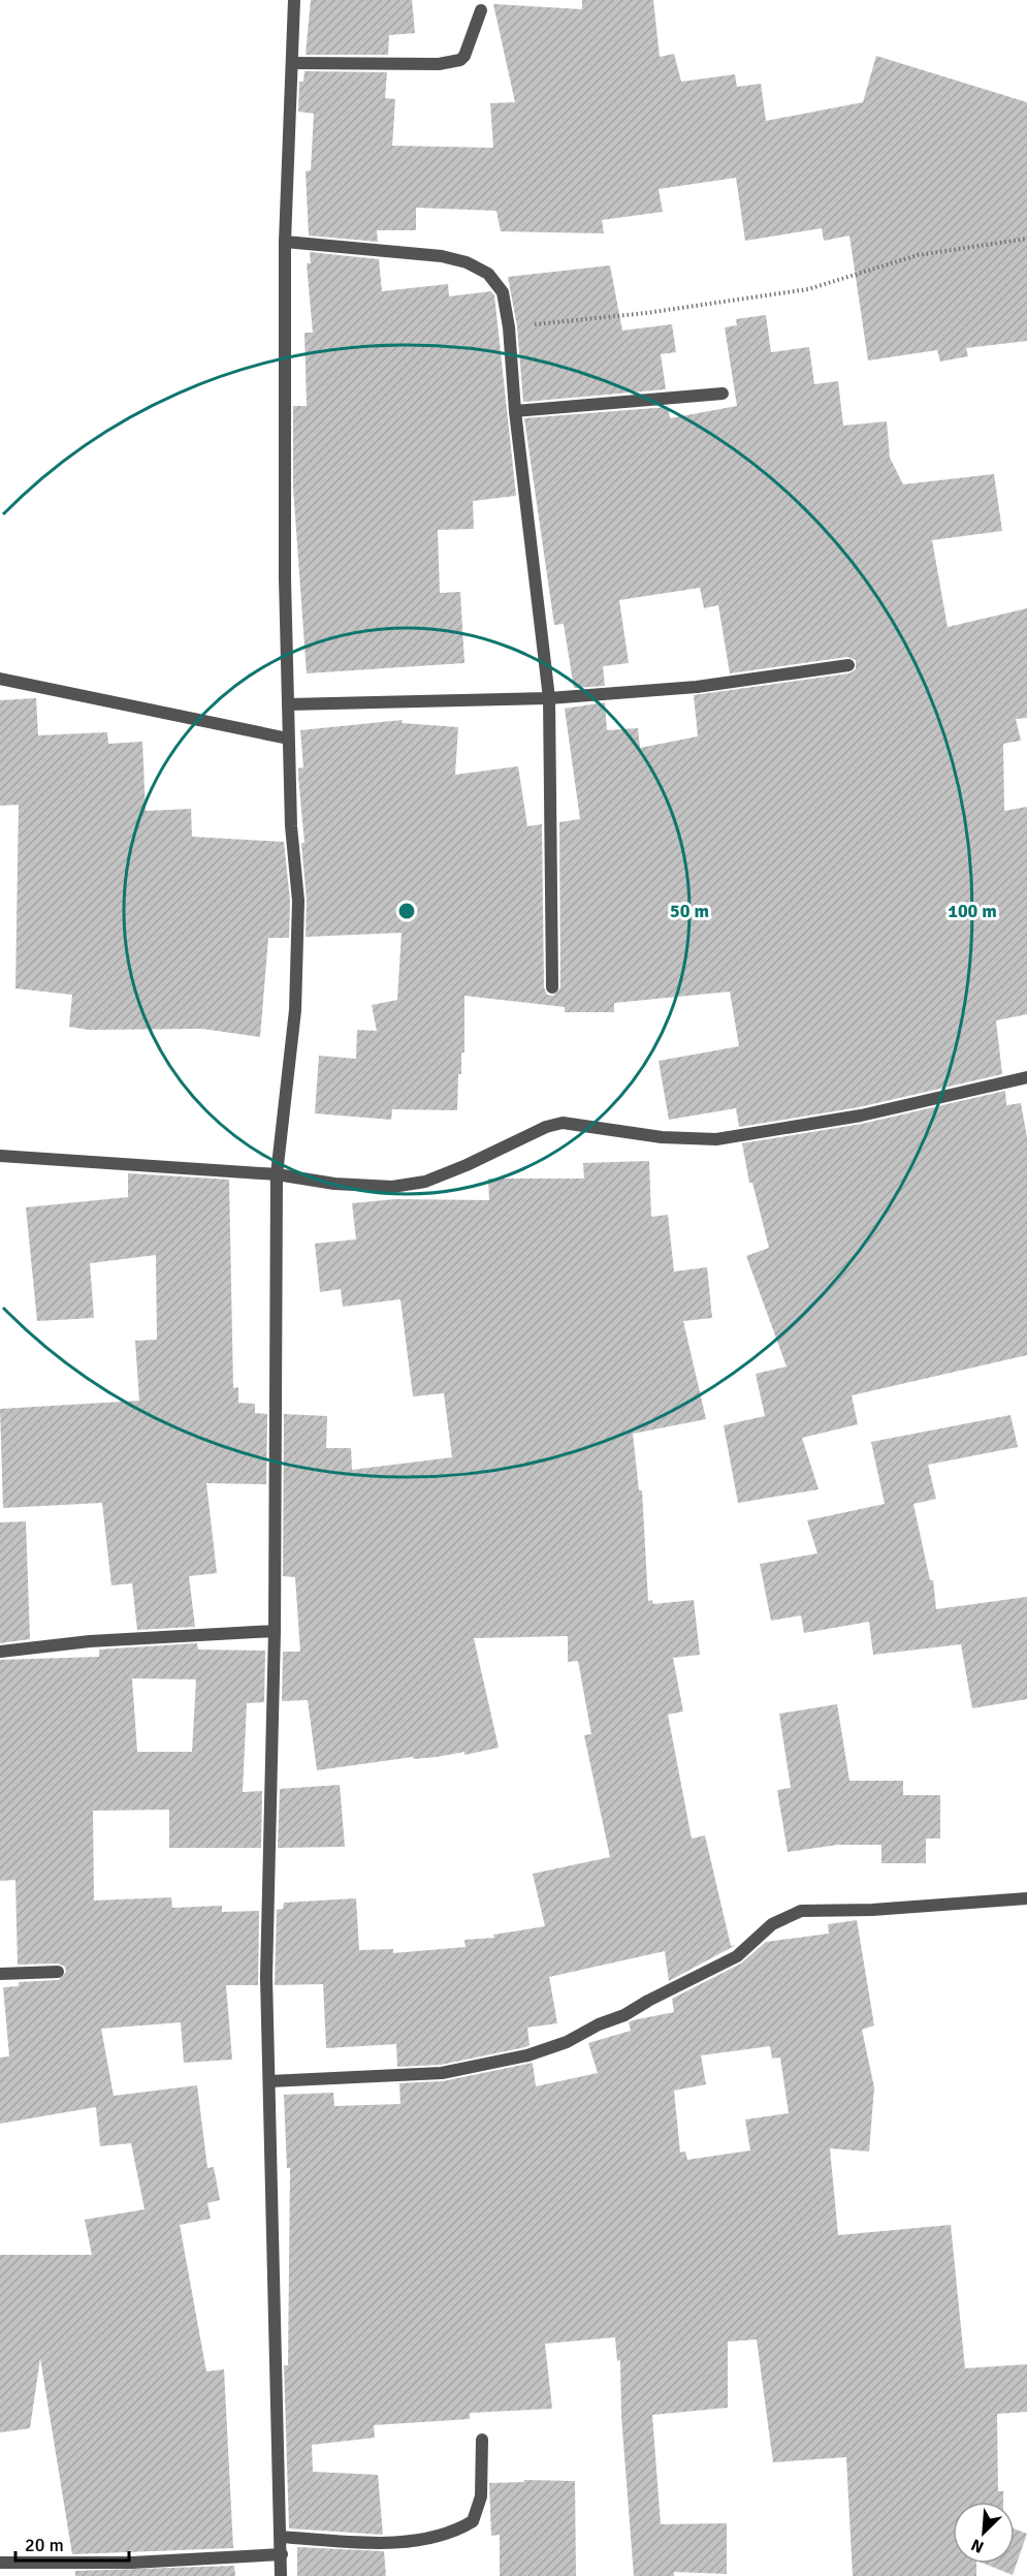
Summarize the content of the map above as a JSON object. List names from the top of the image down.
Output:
{
  "scale_bar": "20 m",
  "north": "bottom left",
  "rings": ["50 m", "100 m"]
}
